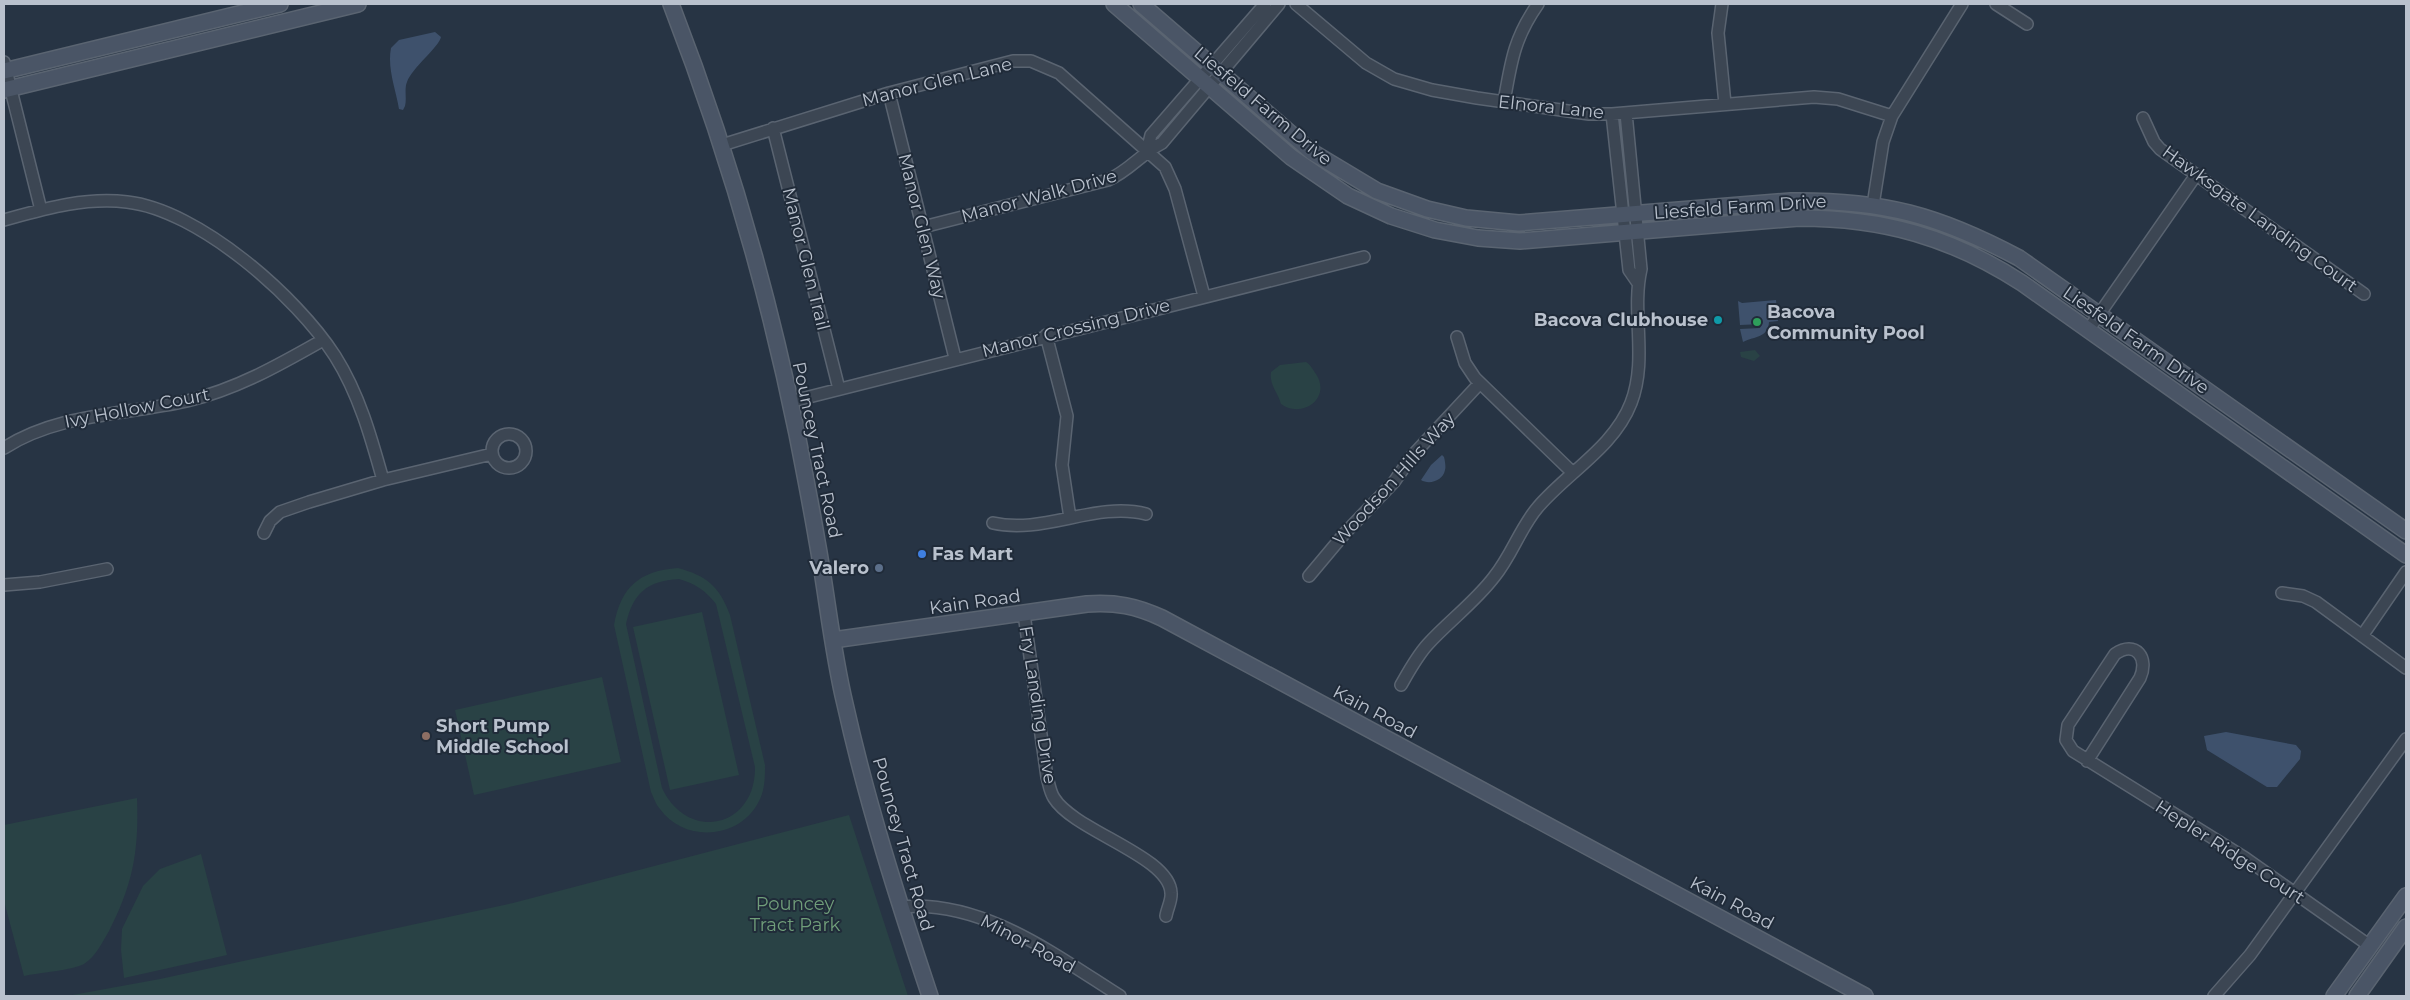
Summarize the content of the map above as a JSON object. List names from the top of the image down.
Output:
{
  "streets": {
    "street": [
      "Manor Glen Lane",
      "Liesfeld Farm Drive",
      "Elnora Lane",
      "Manor Walk Drive",
      "Hawksgate Landing Court",
      "Manor Glen Way",
      "Manor Glen Trail",
      "Manor Crossing Drive",
      "Ivy Hollow Court",
      "Pouncey Tract Road",
      "Woodson Hills Way",
      "Kain Road",
      "Fry Landing Drive",
      "Hepler Ridge Court",
      "Minor Road"
    ]
  },
  "crossings": [
    ["Manor Glen Lane", "Manor Walk Drive"],
    ["Manor Glen Lane", "Manor Glen Way"],
    ["Manor Glen Lane", "Manor Glen Trail"],
    ["Manor Glen Lane", "Manor Crossing Drive"],
    ["Manor Glen Lane", "Pouncey Tract Road"],
    ["Liesfeld Farm Drive", "Manor Walk Drive"],
    ["Manor Walk Drive", "Manor Glen Way"],
    ["Manor Glen Way", "Manor Crossing Drive"],
    ["Manor Glen Trail", "Manor Crossing Drive"],
    ["Manor Crossing Drive", "Pouncey Tract Road"],
    ["Pouncey Tract Road", "Kain Road"],
    ["Pouncey Tract Road", "Minor Road"],
    ["Kain Road", "Fry Landing Drive"]
  ],
  "parks": ["Pouncey Tract Park"],
  "places": [
    "Bacova Clubhouse",
    "Bacova Community Pool",
    "Fas Mart",
    "Valero",
    "Short Pump Middle School"
  ]
}
